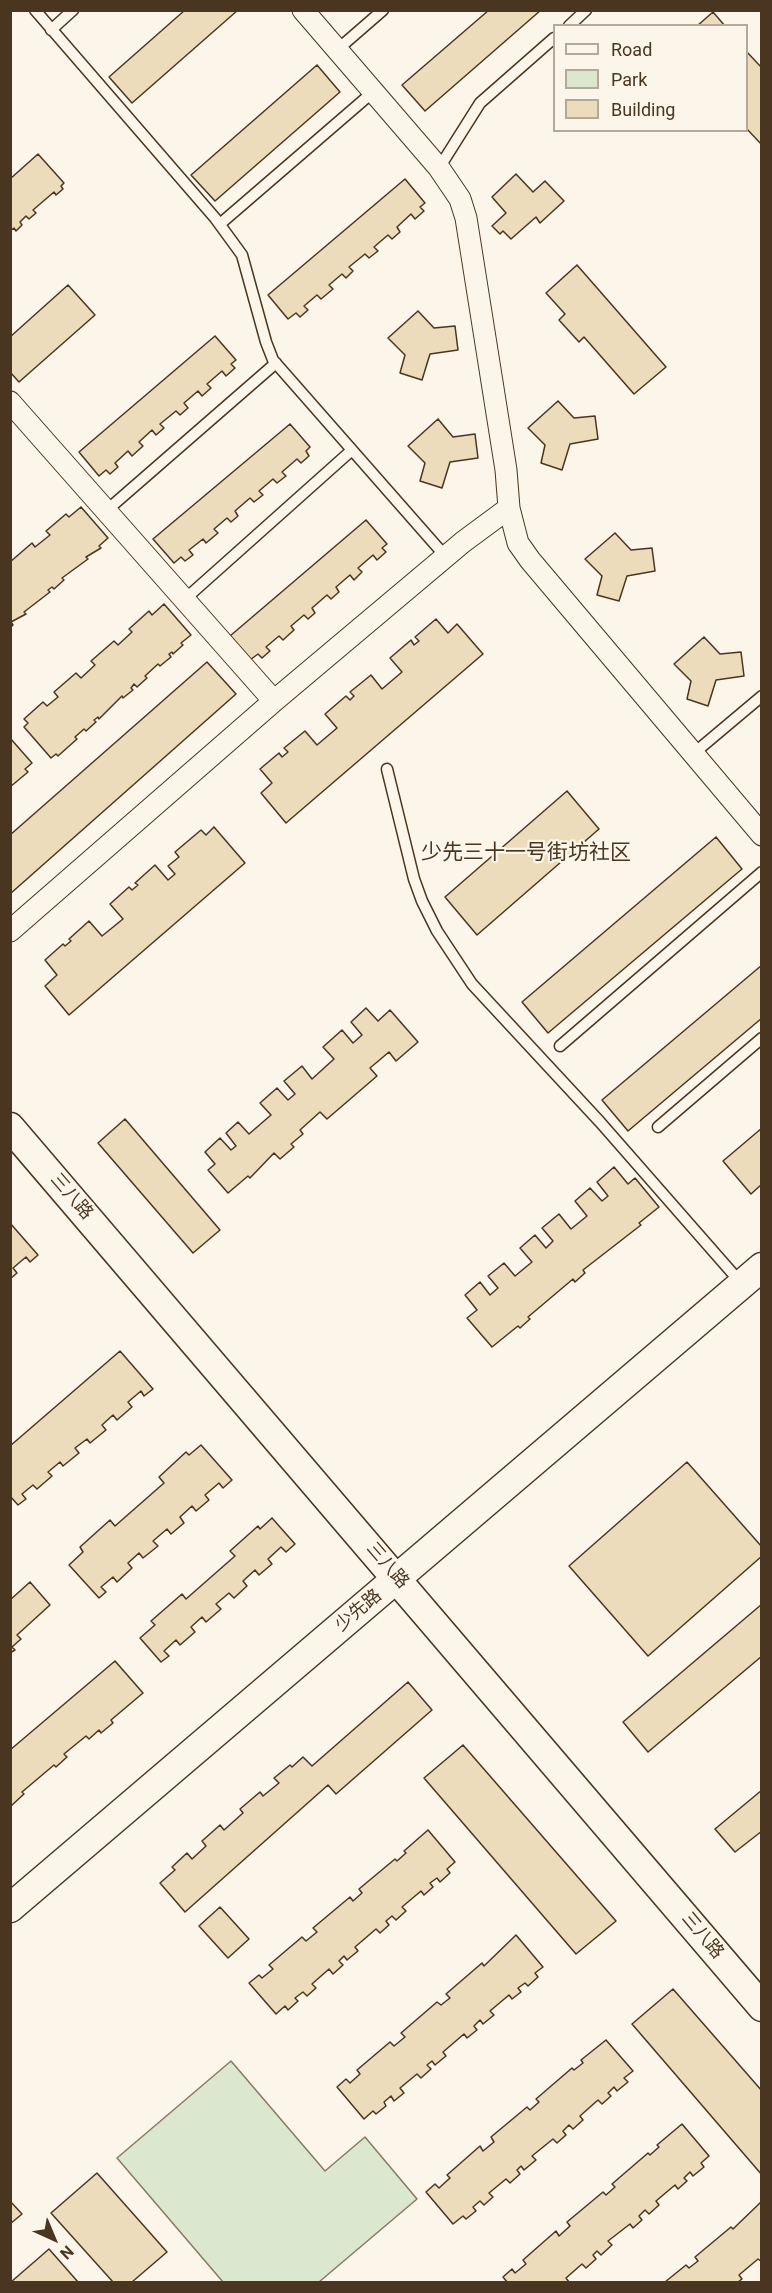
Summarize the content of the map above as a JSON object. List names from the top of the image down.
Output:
{
  "streets": {
    "main road": ["三八路", "少先路"]
  },
  "crossings": [
    ["三八路", "少先路"]
  ],
  "districts": ["少先三十一号街坊社区"],
  "legend": ["Road", "Park", "Building"],
  "north": "bottom right"
}
